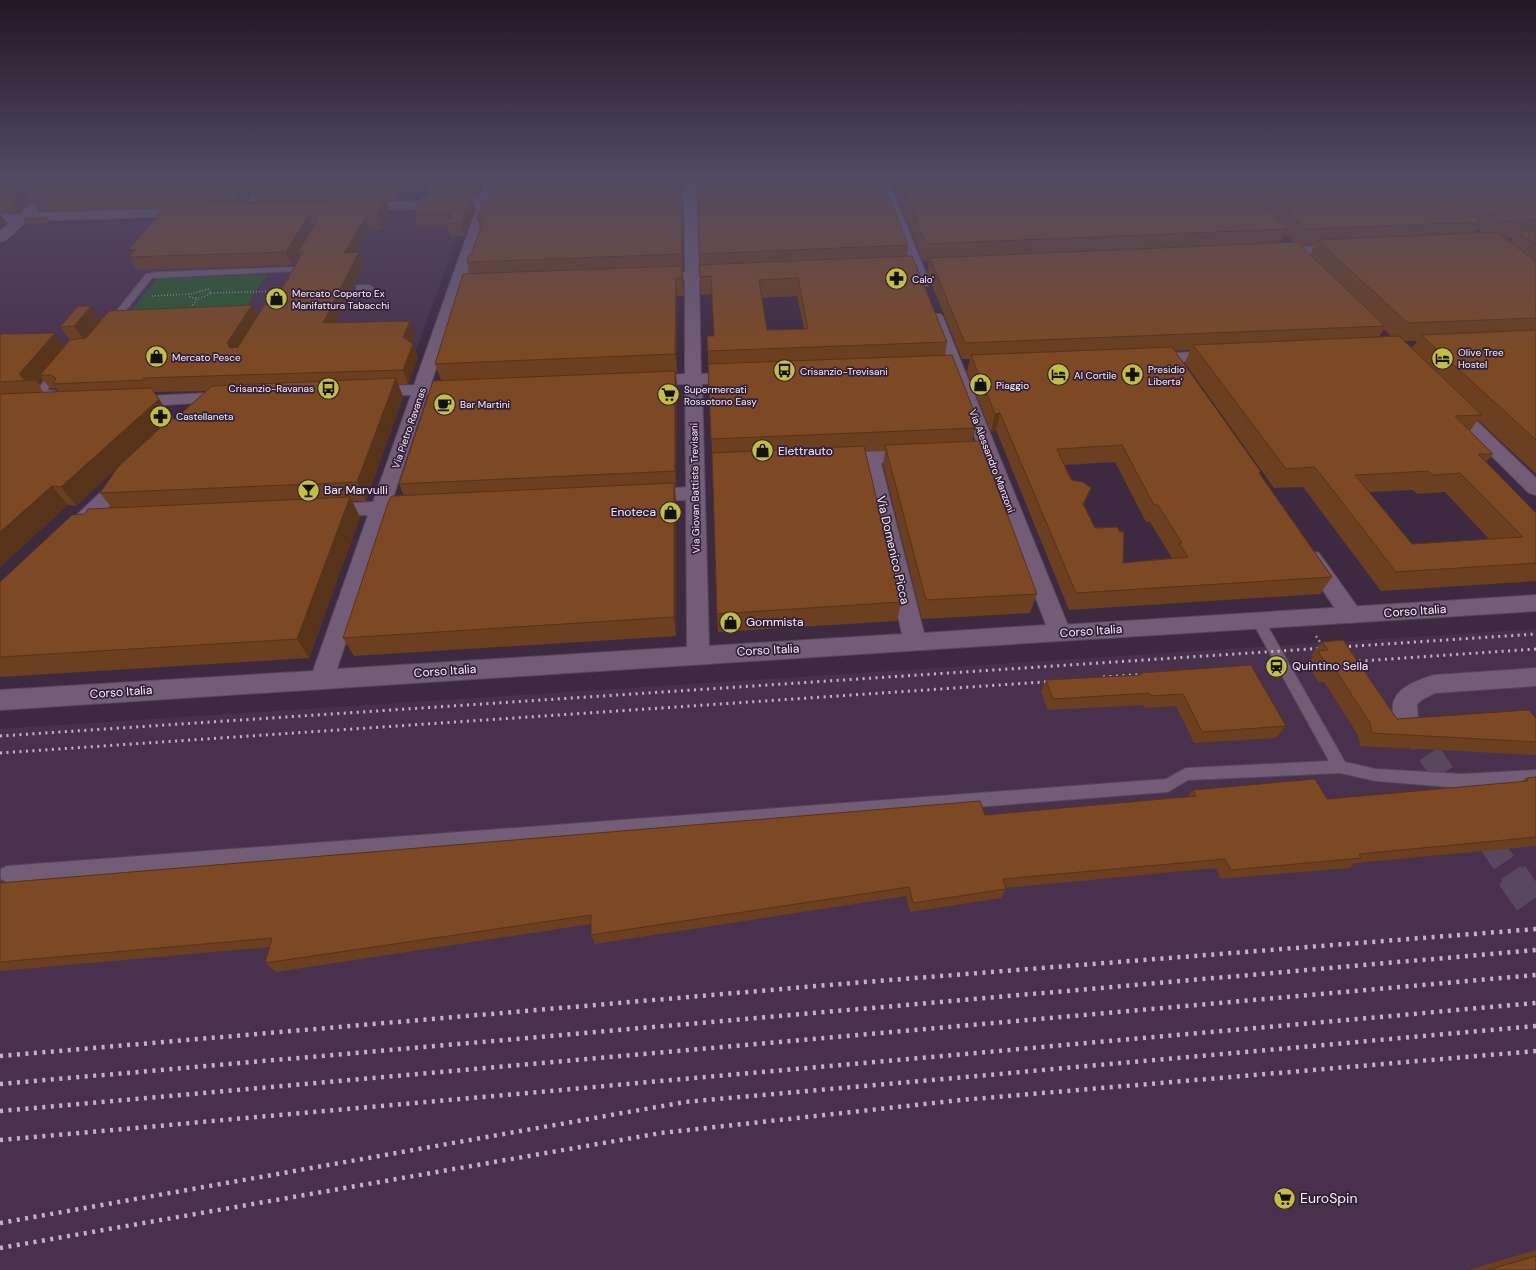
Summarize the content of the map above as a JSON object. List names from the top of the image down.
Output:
{
  "streets": {
    "street": [
      "Via Pietro Ravanas",
      "Via Alessandro Manzoni",
      "Via Giovan Battista Trevisani",
      "Via Domenico Picca",
      "Corso Italia"
    ]
  },
  "crossings": [
    ["Via Pietro Ravanas", "Corso Italia"],
    ["Via Alessandro Manzoni", "Corso Italia"],
    ["Via Giovan Battista Trevisani", "Corso Italia"],
    ["Via Domenico Picca", "Corso Italia"]
  ],
  "places": {
    "pharmacy": ["Calo'", "Presidio Liberta'", "Castellaneta"],
    "shop": [
      "Mercato Coperto Ex Manifattura Tabacchi",
      "Mercato Pesce",
      "Piaggio",
      "Elettrauto",
      "Enoteca",
      "Gommista"
    ],
    "hotel": ["Olive Tree Hostel", "Al Cortile"],
    "bus stop": ["Crisanzio-Trevisani", "Crisanzio-Ravanas"],
    "supermarket": ["Supermercati Rossotono Easy", "EuroSpin"],
    "cafe": ["Bar Martini"],
    "bar": ["Bar Marvulli"],
    "station": ["Quintino Sella"]
  }
}
